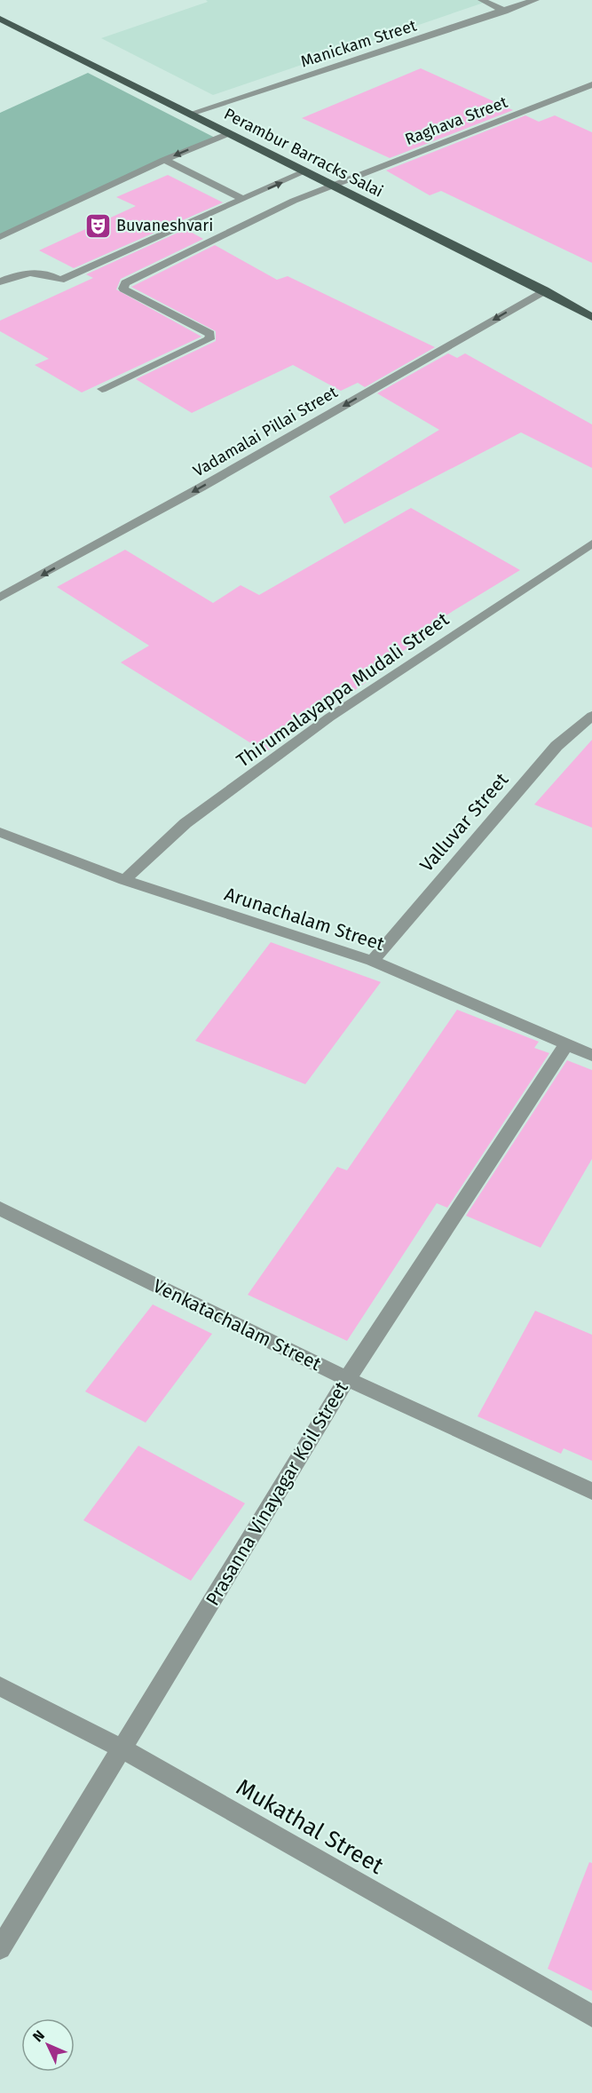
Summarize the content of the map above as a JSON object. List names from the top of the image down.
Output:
{
  "streets": {
    "main road": ["Perambur Barracks Salai"],
    "street": [
      "Manickam Street",
      "Raghava Street",
      "Vadamalai Pillai Street",
      "Thirumalayappa Mudali Street",
      "Valluvar Street",
      "Arunachalam Street",
      "Venkatachalam Street",
      "Prasanna Vinayagar Koil Street",
      "Mukathal Street"
    ]
  },
  "crossings": [
    ["Manickam Street", "Perambur Barracks Salai"],
    ["Raghava Street", "Perambur Barracks Salai"],
    ["Perambur Barracks Salai", "Vadamalai Pillai Street"],
    ["Thirumalayappa Mudali Street", "Arunachalam Street"],
    ["Valluvar Street", "Arunachalam Street"],
    ["Arunachalam Street", "Prasanna Vinayagar Koil Street"],
    ["Venkatachalam Street", "Prasanna Vinayagar Koil Street"],
    ["Prasanna Vinayagar Koil Street", "Mukathal Street"]
  ],
  "one_way": ["Vadamalai Pillai Street"],
  "places": {
    "theatre": ["Buvaneshvari"]
  },
  "north": "top left"
}
